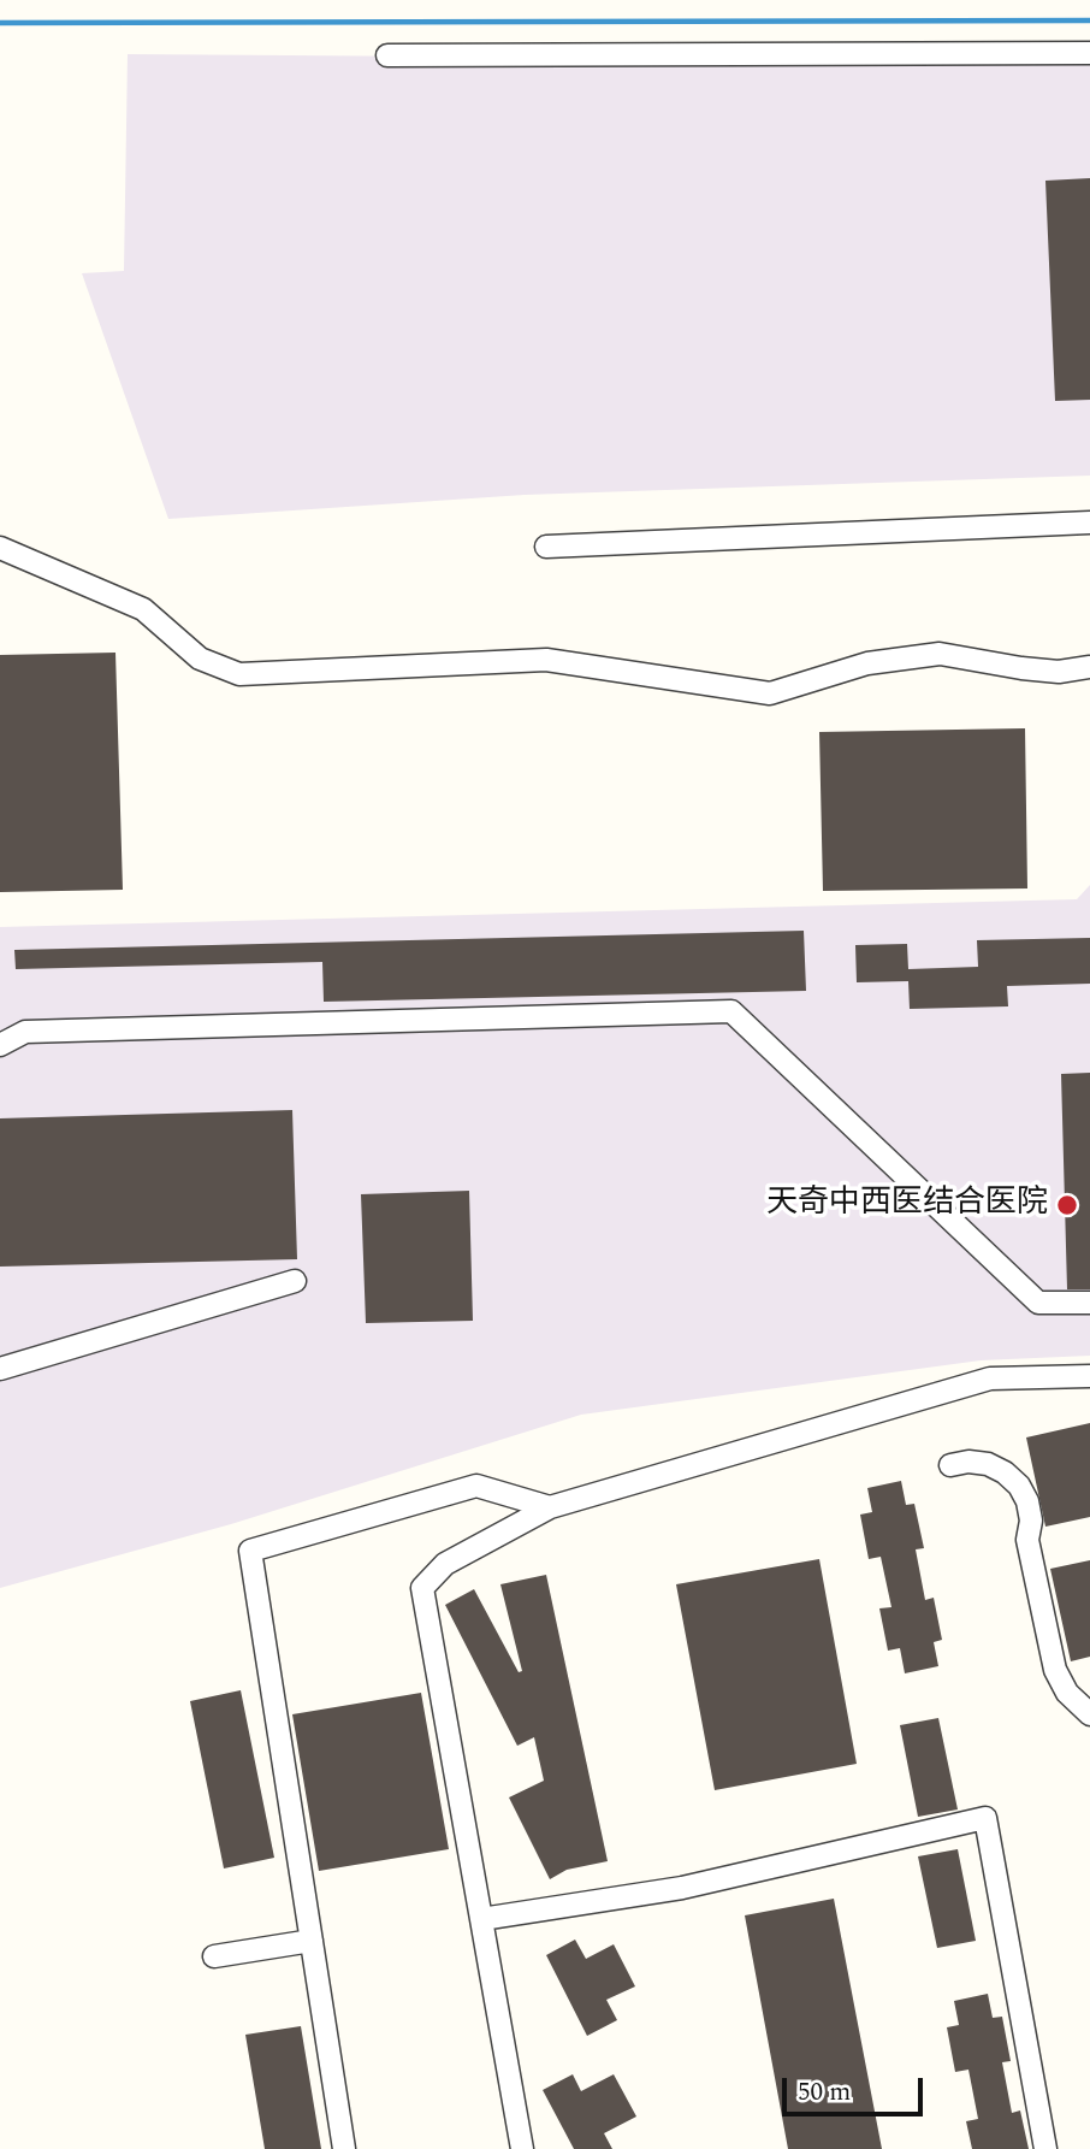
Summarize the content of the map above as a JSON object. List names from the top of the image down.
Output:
{
  "places": ["天奇中西医结合医院"],
  "scale_bar": "50 m"
}
